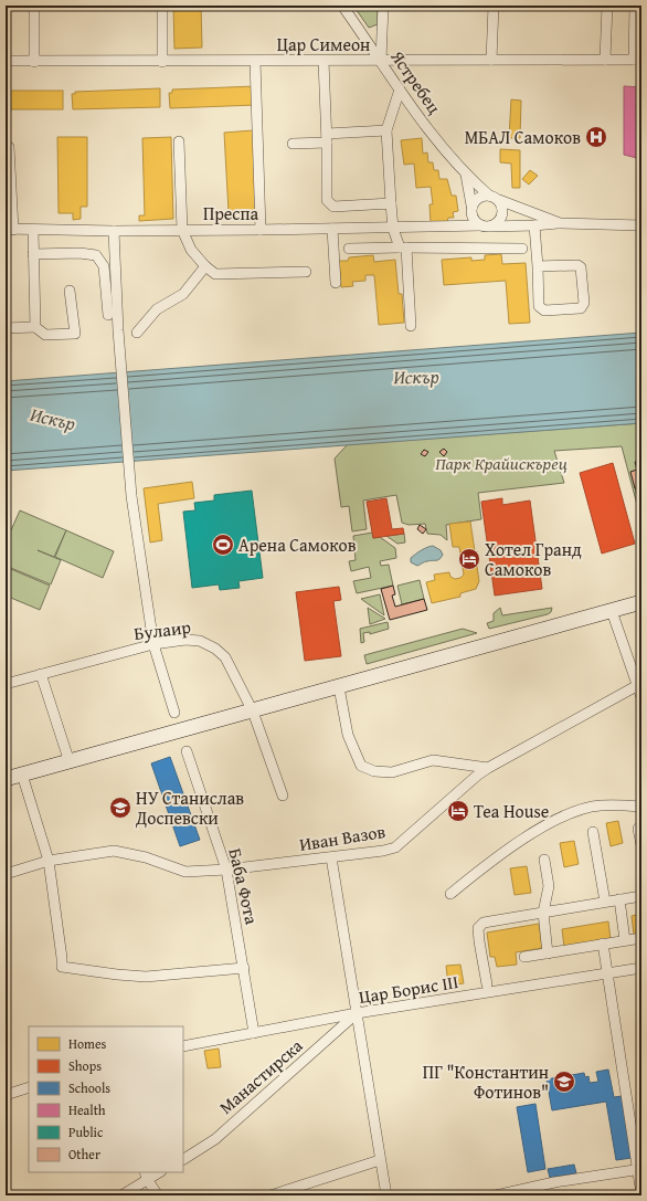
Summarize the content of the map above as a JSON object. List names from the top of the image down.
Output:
{
  "streets": {
    "street": [
      "Цар Симеон",
      "Ястребец",
      "Преспа",
      "Булаир",
      "Иван Вазов",
      "Баба Фота",
      "Цар Борис III",
      "Манастирска"
    ]
  },
  "crossings": [
    ["Цар Симеон", "Ястребец"],
    ["Ястребец", "Преспа"],
    ["Иван Вазов", "Баба Фота"],
    ["Баба Фота", "Цар Борис III"],
    ["Цар Борис III", "Манастирска"]
  ],
  "water": ["Искър"],
  "parks": ["Парк Крайискърец"],
  "places": {
    "hospital": ["МБАЛ Самоков"],
    "sports": ["Арена Самоков"],
    "hotel": ["Хотел Гранд Самоков", "Tea House"],
    "school or university": ["НУ Станислав Доспевски", "ПГ \"Константин Фотинов\""]
  },
  "legend": [
    "Homes",
    "Shops",
    "Schools",
    "Health",
    "Public",
    "Other"
  ]
}
